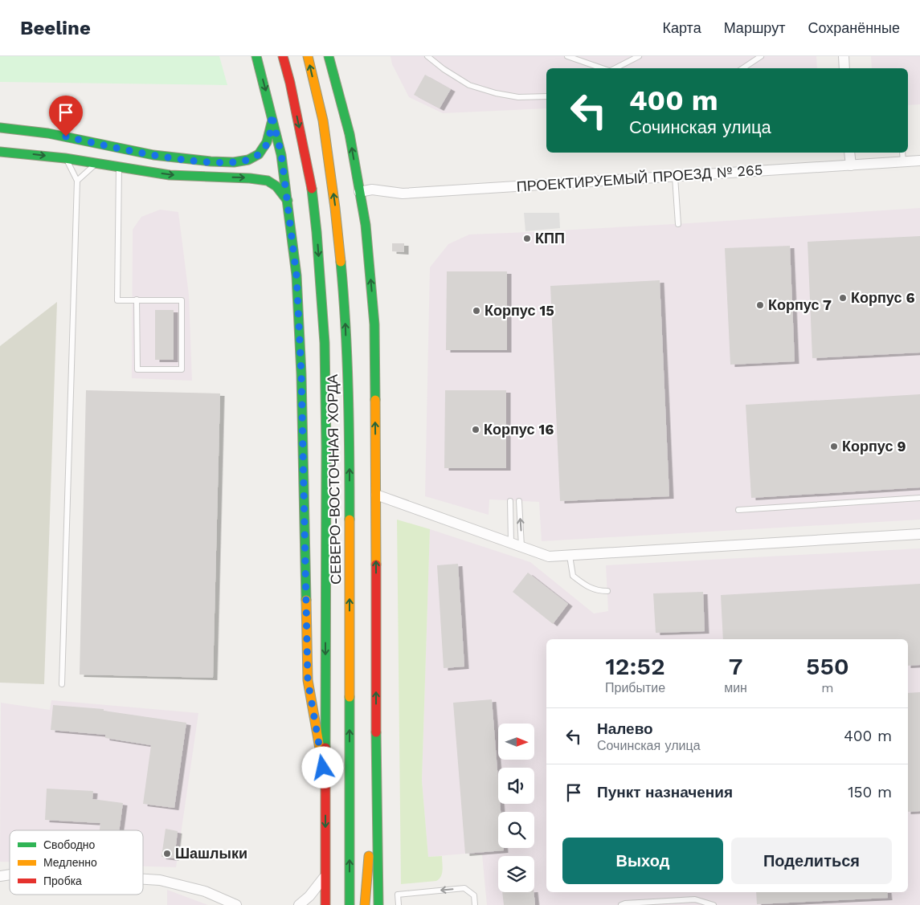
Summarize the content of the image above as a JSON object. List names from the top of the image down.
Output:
{
  "streets": {
    "main road": ["СЕВЕРО-ВОСТОЧНАЯ ХОРДА"],
    "street": ["ПРОЕКТИРУЕМЫЙ ПРОЕЗД № 265"]
  },
  "places": [
    "КПП",
    "Корпус 6",
    "Корпус 7",
    "Корпус 15",
    "Корпус 16",
    "Корпус 9",
    "Шашлыки"
  ],
  "legend": ["Свободно", "Медленно", "Пробка"],
  "north": "right",
  "page": {
    "header": "Beeline",
    "nav": ["Карта", "Маршрут", "Сохранённые"],
    "turn": ["400 m", "Сочинская улица"],
    "eta": [
      "12:52",
      "Прибытие",
      "7",
      "мин",
      "550",
      "m"
    ],
    "list": [
      {
        "name": "Налево",
        "note": "Сочинская улица",
        "value": "400 m"
      },
      {
        "name": "Пункт назначения",
        "value": "150 m"
      }
    ],
    "buttons": ["Выход", "Поделиться"]
  }
}
